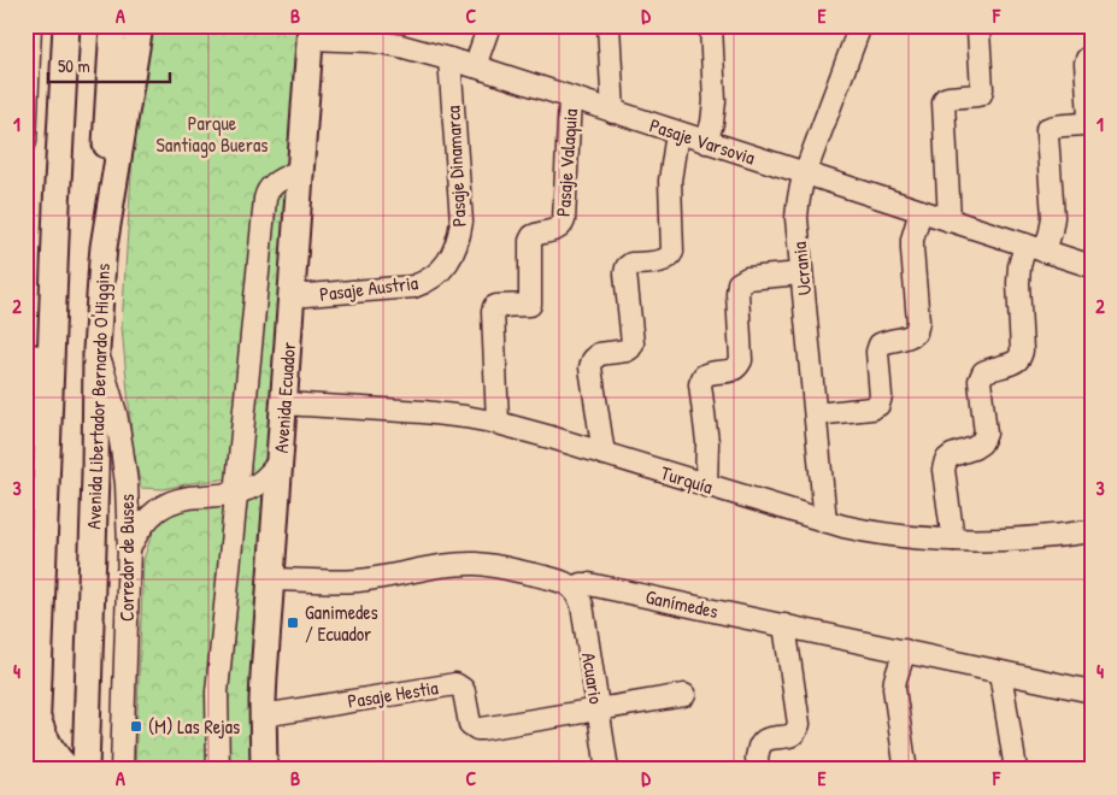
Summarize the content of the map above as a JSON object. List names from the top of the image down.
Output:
{
  "streets": {
    "main road": ["Avenida Libertador Bernardo O'Higgins", "Avenida Ecuador"],
    "street": [
      "Pasaje Varsovia",
      "Pasaje Valaquia",
      "Pasaje Dinamarca",
      "Ucrania",
      "Pasaje Austria",
      "Turquía",
      "Corredor de Buses",
      "Ganímedes",
      "Acuario",
      "Pasaje Hestia"
    ]
  },
  "crossings": [
    ["Pasaje Varsovia", "Pasaje Valaquia"],
    ["Pasaje Varsovia", "Pasaje Dinamarca"],
    ["Pasaje Varsovia", "Ucrania"],
    ["Pasaje Varsovia", "Avenida Ecuador"],
    ["Pasaje Valaquia", "Turquía"],
    ["Pasaje Dinamarca", "Pasaje Austria"],
    ["Ucrania", "Turquía"],
    ["Pasaje Austria", "Avenida Ecuador"],
    ["Avenida Libertador Bernardo O'Higgins", "Corredor de Buses"],
    ["Avenida Ecuador", "Turquía"],
    ["Avenida Ecuador", "Ganímedes"],
    ["Avenida Ecuador", "Pasaje Hestia"],
    ["Ganímedes", "Acuario"],
    ["Acuario", "Pasaje Hestia"]
  ],
  "parks": ["Parque Santiago Bueras"],
  "places": {
    "transit": ["Ganimedes / Ecuador", "(M) Las Rejas"]
  },
  "scale_bar": "50 m",
  "grid": {
    "columns": [
      "A",
      "B",
      "C",
      "D",
      "E",
      "F"
    ],
    "rows": [
      "1",
      "2",
      "3",
      "4"
    ]
  }
}
